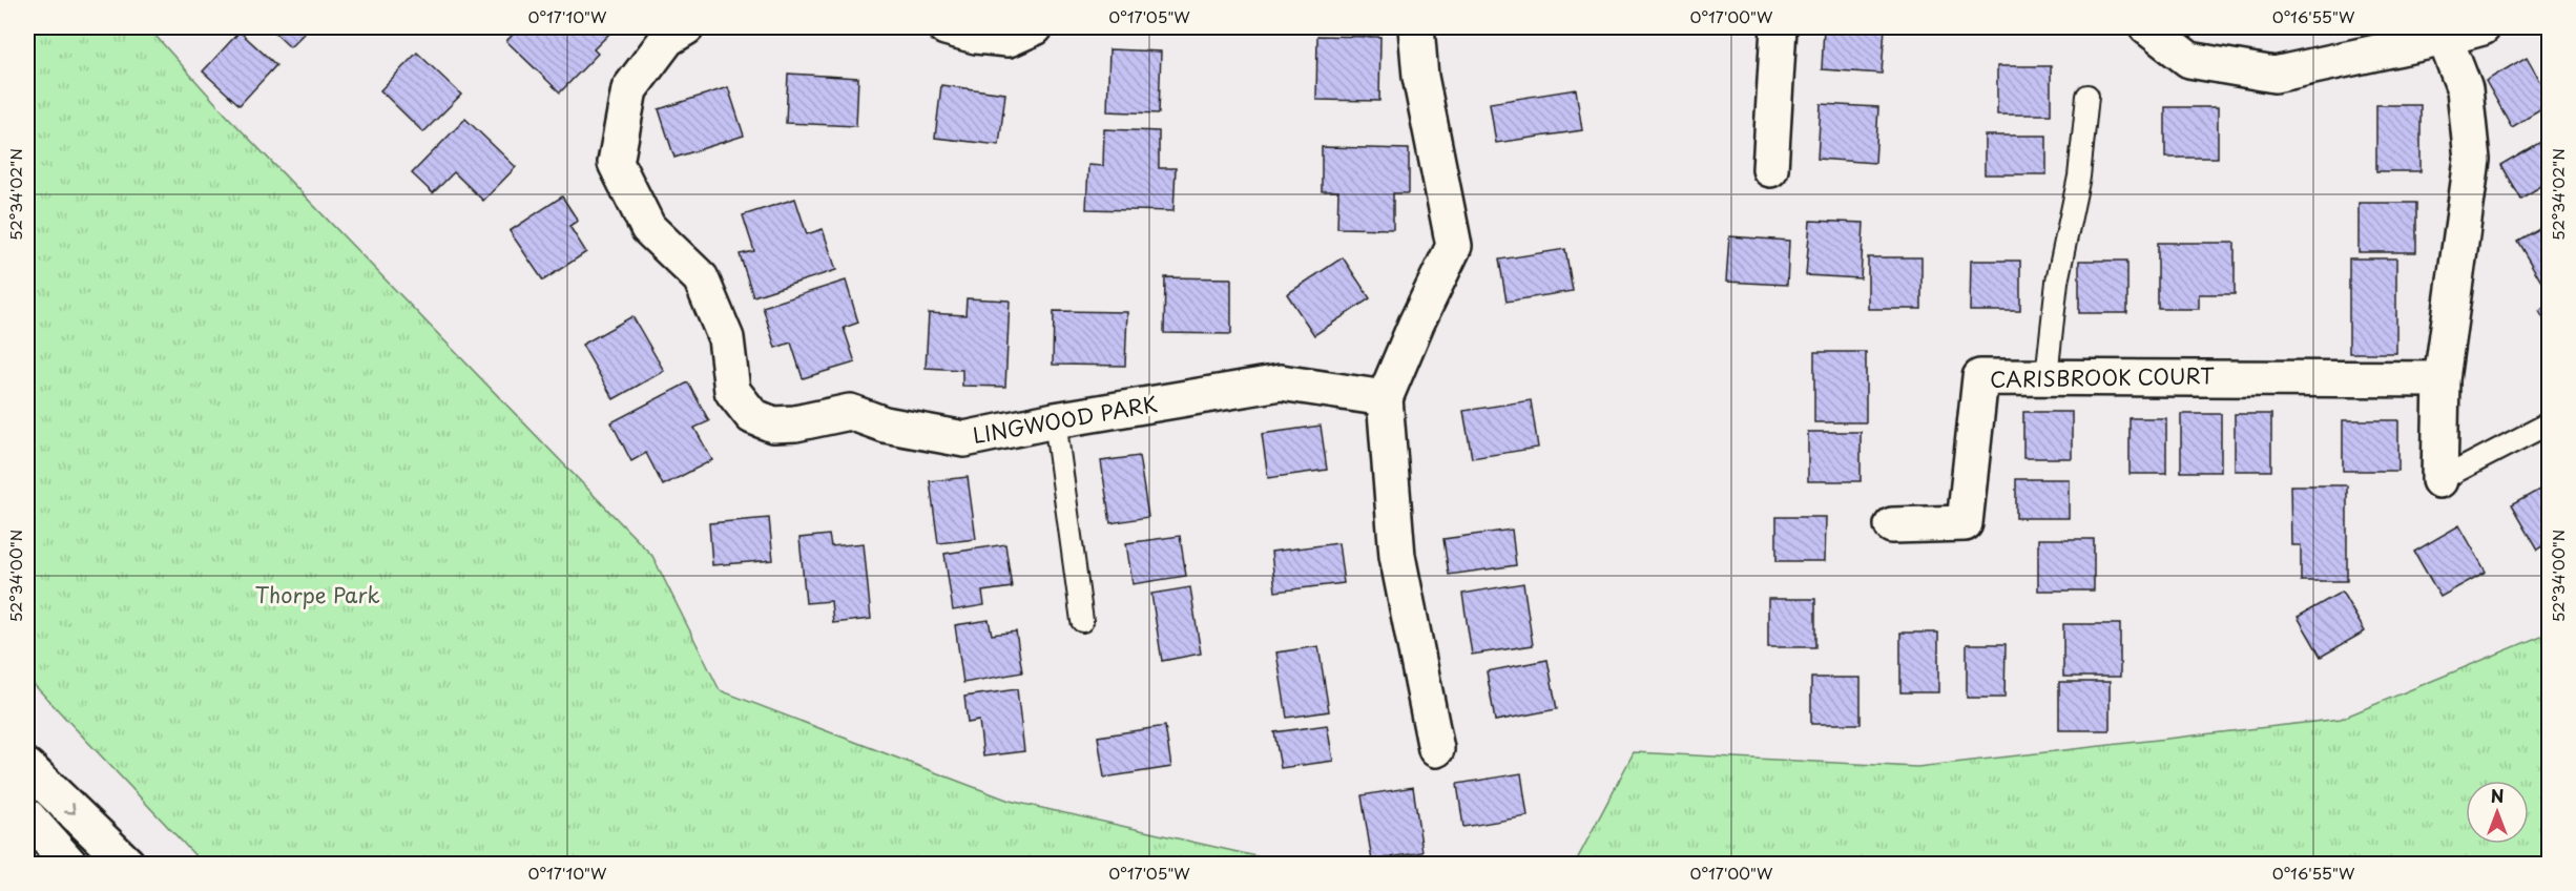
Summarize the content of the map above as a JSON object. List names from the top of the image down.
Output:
{
  "streets": {
    "main road": ["CARISBROOK COURT", "LINGWOOD PARK"]
  },
  "parks": ["Thorpe Park"],
  "north": "top",
  "coordinates": [
    "0°17'10\"W",
    "0°17'05\"W",
    "0°17'00\"W",
    "0°16'55\"W",
    "52°34'02\"N",
    "52°34'00\"N"
  ]
}
